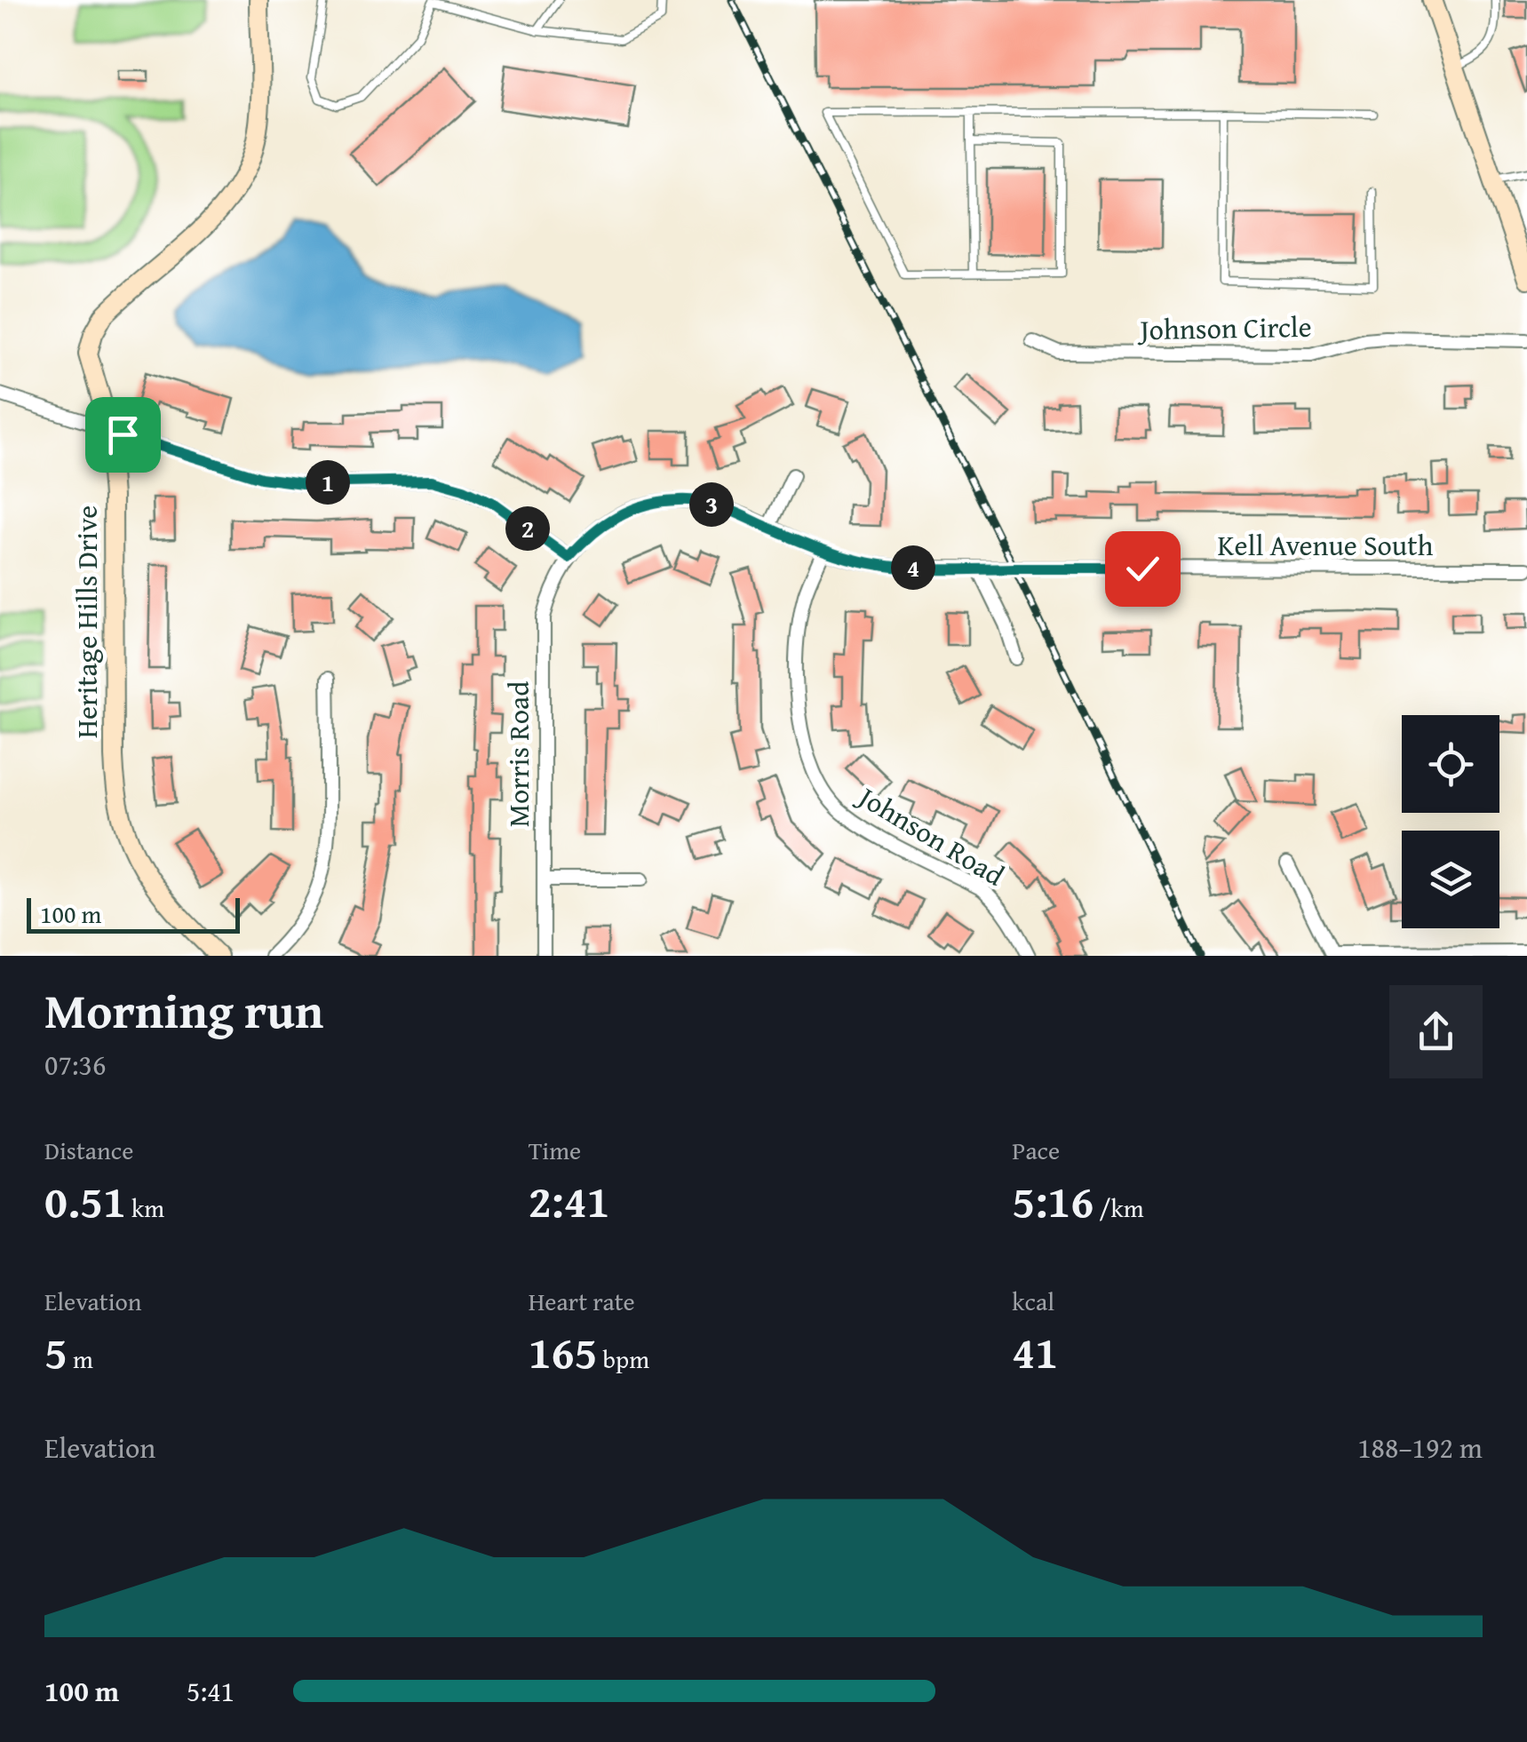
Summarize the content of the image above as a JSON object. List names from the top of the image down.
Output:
{
  "streets": {
    "street": [
      "Johnson Circle",
      "Kell Avenue South",
      "Heritage Hills Drive",
      "Morris Road",
      "Johnson Road"
    ]
  },
  "crossings": [
    ["Kell Avenue South", "Morris Road"],
    ["Kell Avenue South", "Johnson Road"]
  ],
  "scale_bar": "100 m",
  "page": {
    "pins": [
      "1",
      "3",
      "2",
      "4"
    ],
    "scale": "100 m",
    "heading": ["Morning run", "07:36"],
    "stats": [
      ["Distance", "0.51 km"],
      ["Time", "2:41"],
      ["Pace", "5:16 /km"],
      ["Elevation", "5 m"],
      ["Heart rate", "165 bpm"],
      ["kcal", "41"]
    ],
    "chart": ["Elevation", "188–192 m"],
    "list": [
      {
        "name": "100 m",
        "note": "5:41"
      }
    ]
  }
}
